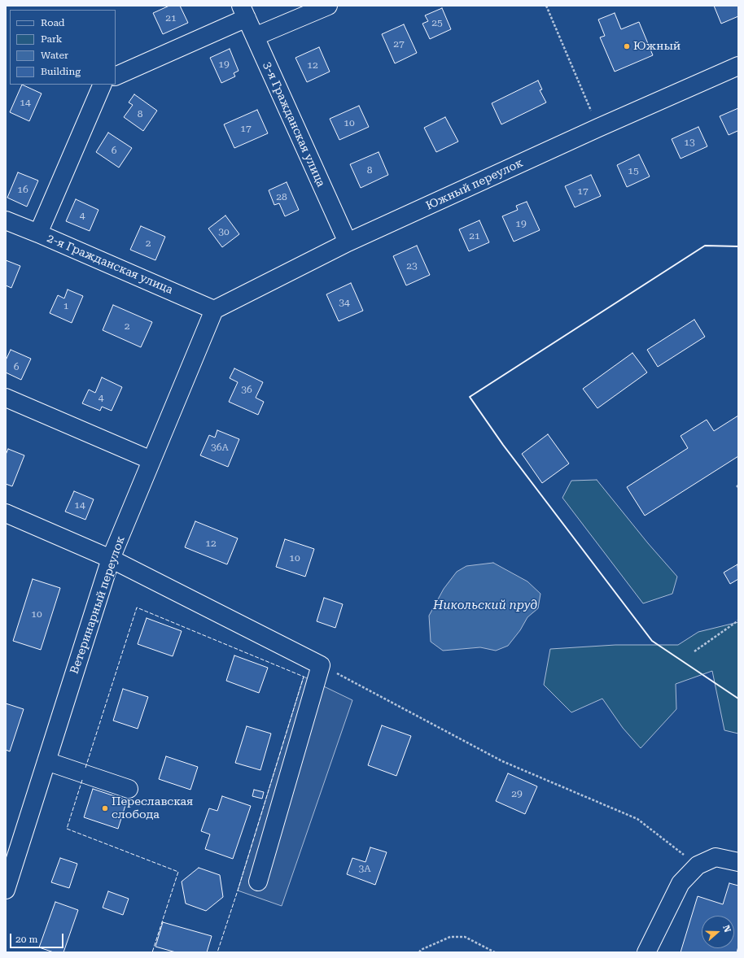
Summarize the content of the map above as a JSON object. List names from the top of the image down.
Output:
{
  "streets": {
    "street": [
      "3-я Гражданская улица",
      "Южный переулок",
      "2-я Гражданская улица",
      "Ветеринарный переулок"
    ]
  },
  "crossings": [
    ["3-я Гражданская улица", "Южный переулок"],
    ["Южный переулок", "2-я Гражданская улица"],
    ["Южный переулок", "Ветеринарный переулок"],
    ["2-я Гражданская улица", "Ветеринарный переулок"]
  ],
  "water": ["Никольский пруд"],
  "places": ["Южный", "Переславская слобода"],
  "house_numbers": [
    "21",
    "25",
    "27",
    "19",
    "12",
    "14",
    "8",
    "10",
    "17",
    "13",
    "6",
    "8",
    "15",
    "16",
    "17",
    "28",
    "4",
    "19",
    "30",
    "21",
    "2",
    "23",
    "34",
    "1",
    "2",
    "6",
    "36",
    "4",
    "36А",
    "14",
    "12",
    "10",
    "10",
    "29",
    "3А"
  ],
  "legend": [
    "Road",
    "Park",
    "Water",
    "Building"
  ],
  "scale_bar": "20 m",
  "north": "right"
}
